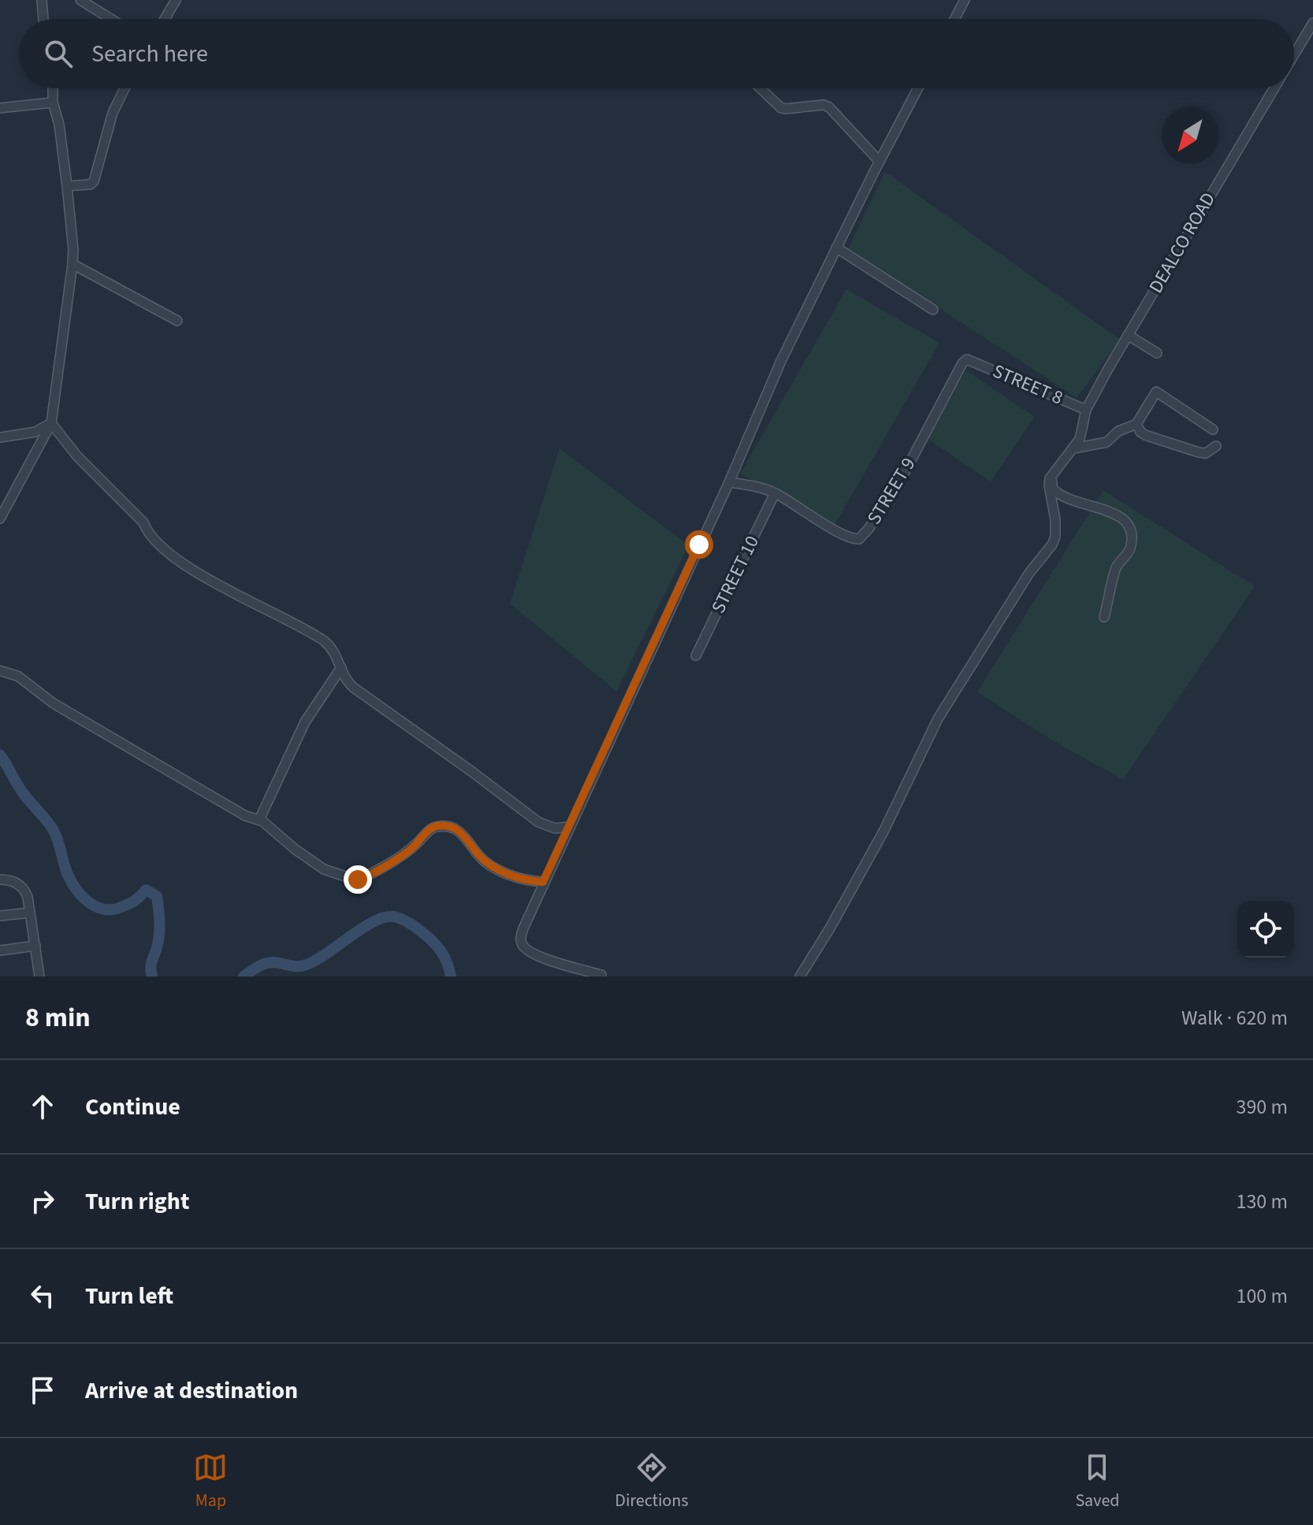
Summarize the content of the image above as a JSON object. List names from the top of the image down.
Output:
{
  "streets": {
    "street": [
      "DEALCO ROAD",
      "STREET 8",
      "STREET 9",
      "STREET 10"
    ]
  },
  "crossings": [
    ["DEALCO ROAD", "STREET 8"],
    ["STREET 8", "STREET 9"],
    ["STREET 9", "STREET 10"]
  ],
  "north": "bottom left",
  "page": {
    "search": "Search here",
    "heading": ["8 min", "Walk · 620 m"],
    "list": [
      ["Continue", "390 m"],
      ["Turn right", "130 m"],
      ["Turn left", "100 m"],
      "Arrive at destination"
    ],
    "nav": ["Map", "Directions", "Saved"]
  }
}
